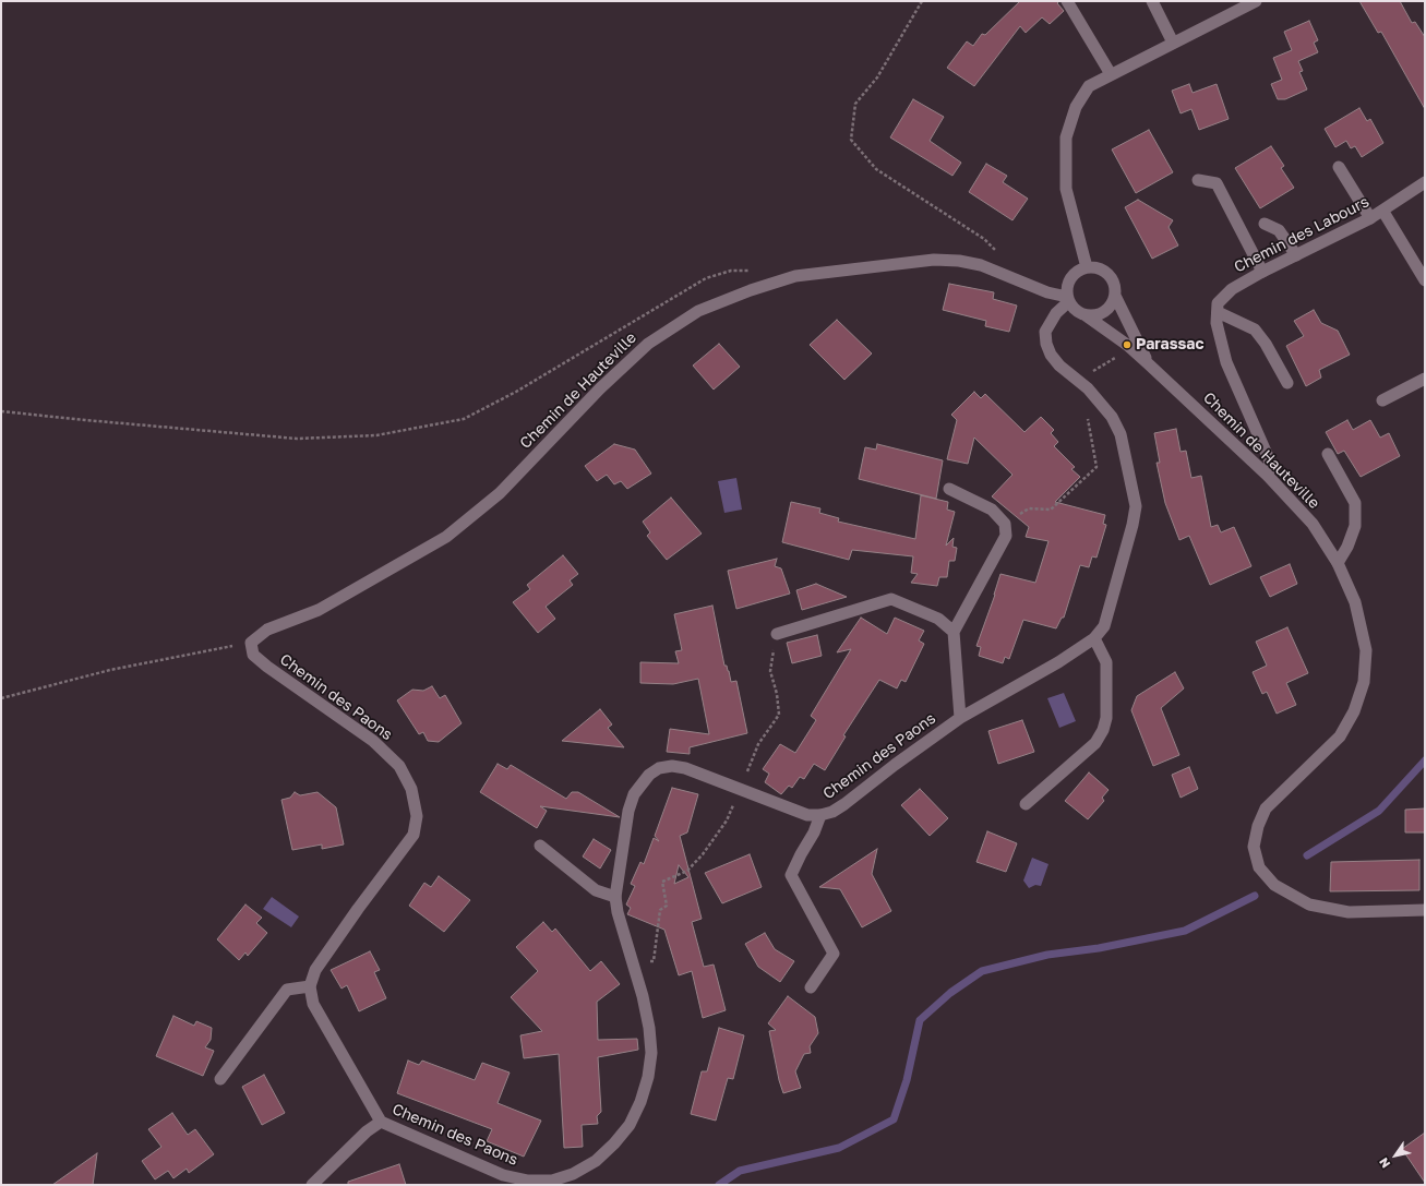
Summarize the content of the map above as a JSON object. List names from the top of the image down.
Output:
{
  "streets": {
    "street": ["Chemin des Labours", "Chemin de Hauteville", "Chemin des Paons"]
  },
  "crossings": [
    ["Chemin de Hauteville", "Chemin des Paons"]
  ],
  "places": ["Parassac"],
  "north": "bottom left"
}
